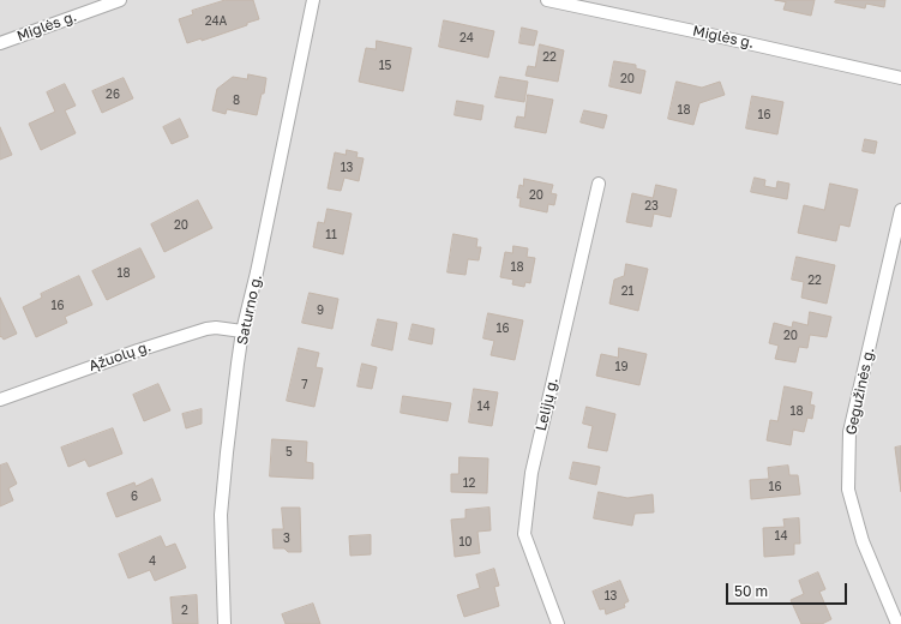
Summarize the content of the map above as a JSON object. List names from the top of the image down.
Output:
{
  "streets": {
    "street": [
      "Miglės g.",
      "Saturno g.",
      "Ąžuolų g.",
      "Gegužinės g.",
      "Lelijų g."
    ]
  },
  "crossings": [
    ["Saturno g.", "Ąžuolų g."]
  ],
  "house_numbers": [
    "24A",
    "24",
    "22",
    "15",
    "20",
    "26",
    "8",
    "18",
    "16",
    "13",
    "20",
    "23",
    "20",
    "11",
    "18",
    "18",
    "22",
    "21",
    "16",
    "9",
    "16",
    "20",
    "19",
    "7",
    "14",
    "18",
    "5",
    "12",
    "16",
    "6",
    "14",
    "3",
    "10",
    "4",
    "13",
    "2"
  ],
  "scale_bar": "50 m"
}
